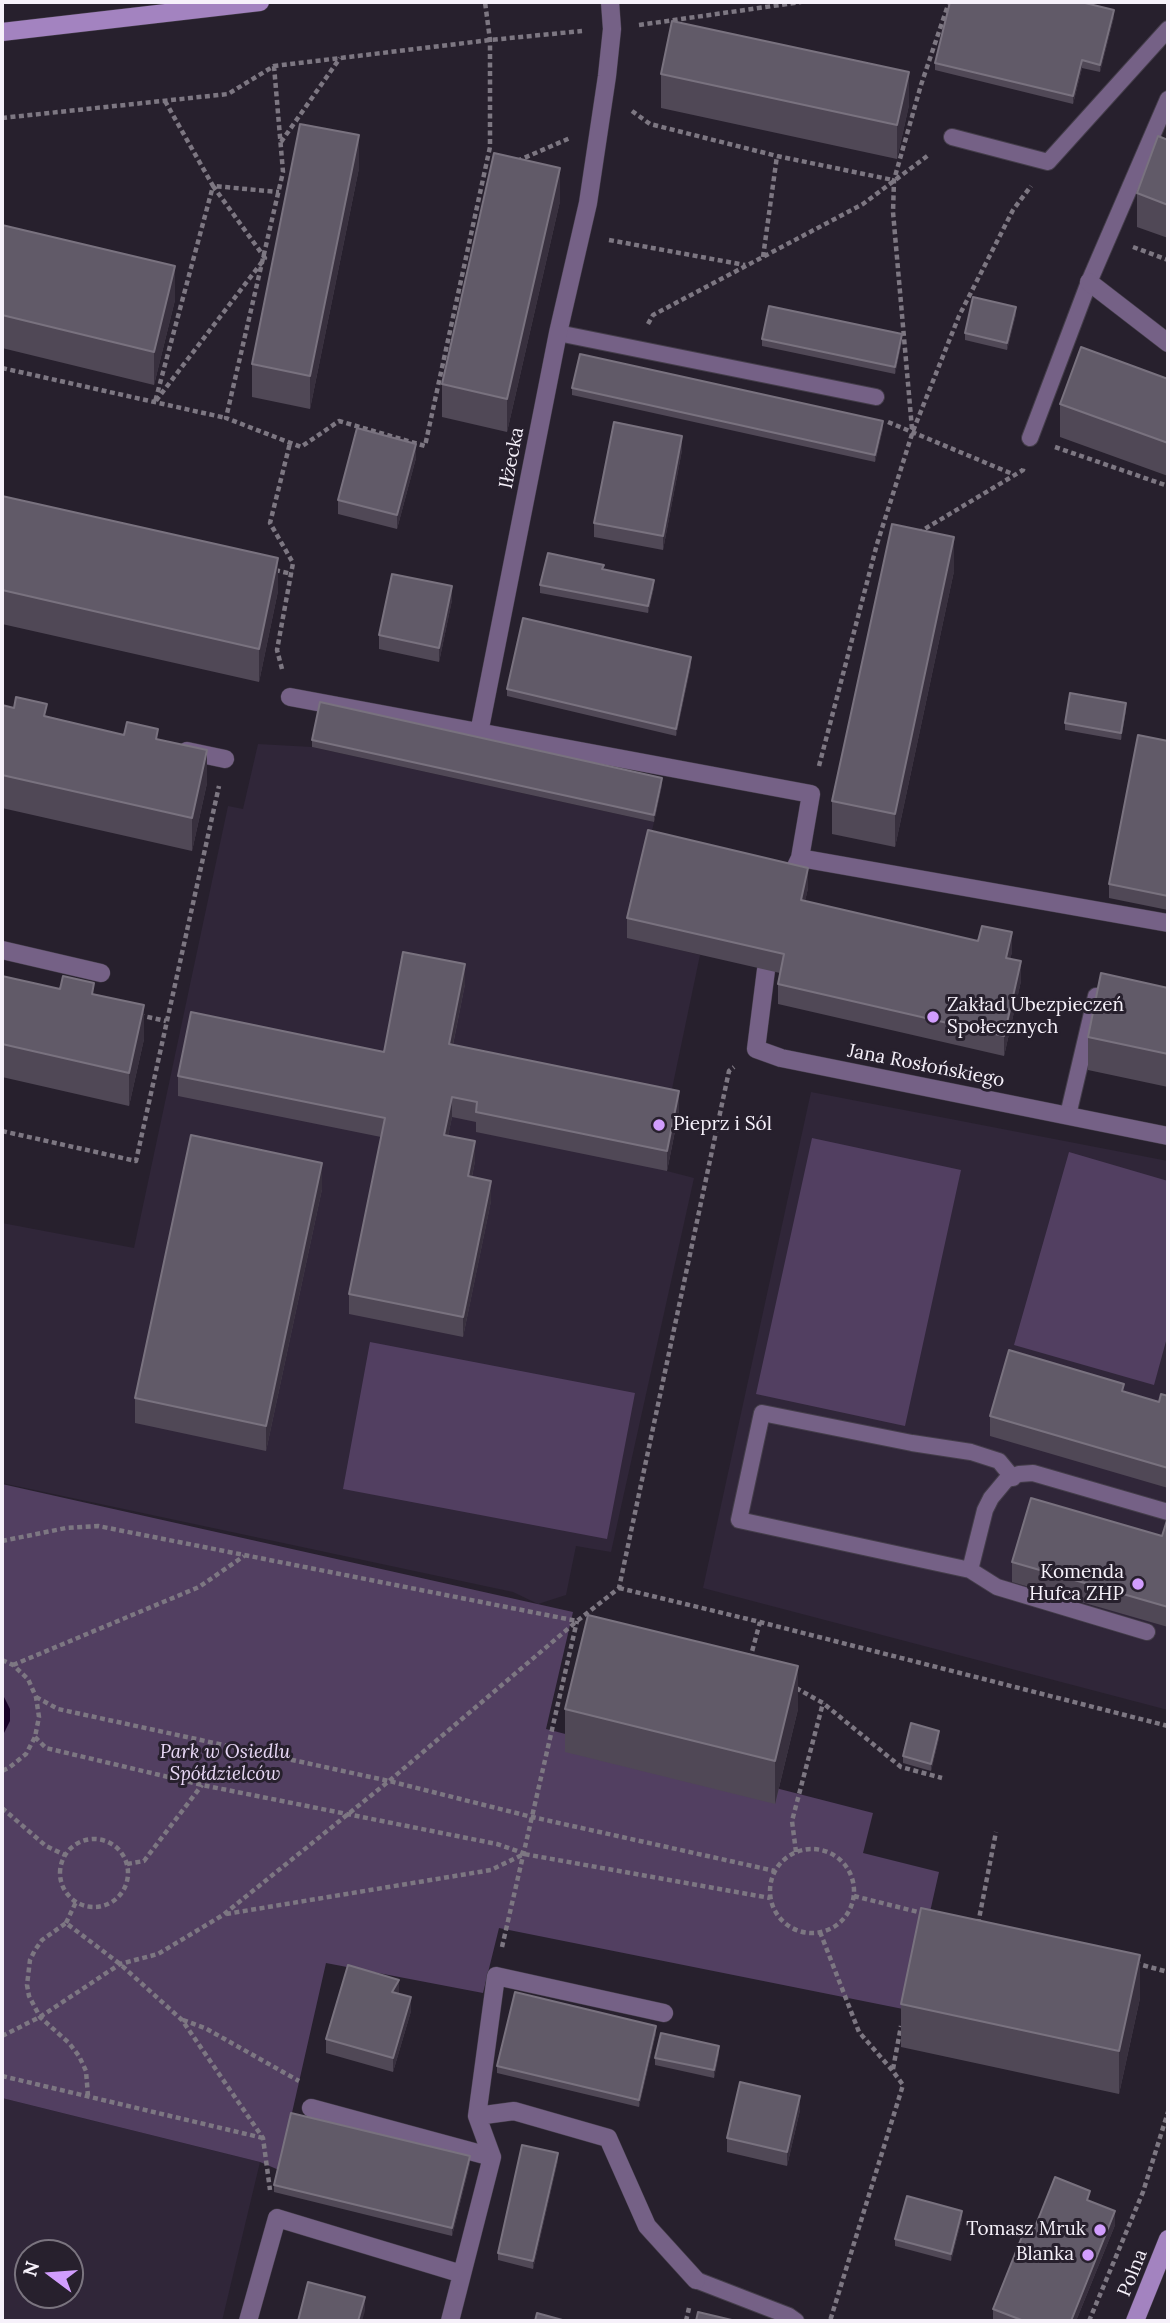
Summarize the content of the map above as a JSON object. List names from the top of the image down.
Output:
{
  "streets": {
    "street": ["Iłżecka", "Jana Rosłońskiego", "Polna"]
  },
  "parks": ["Park w Osiedlu Spółdzielców"],
  "places": [
    "Zakład Ubezpieczeń Społecznych",
    "Pieprz i Sól",
    "Komenda Hufca ZHP",
    "Tomasz Mruk",
    "Blanka"
  ],
  "north": "left"
}
